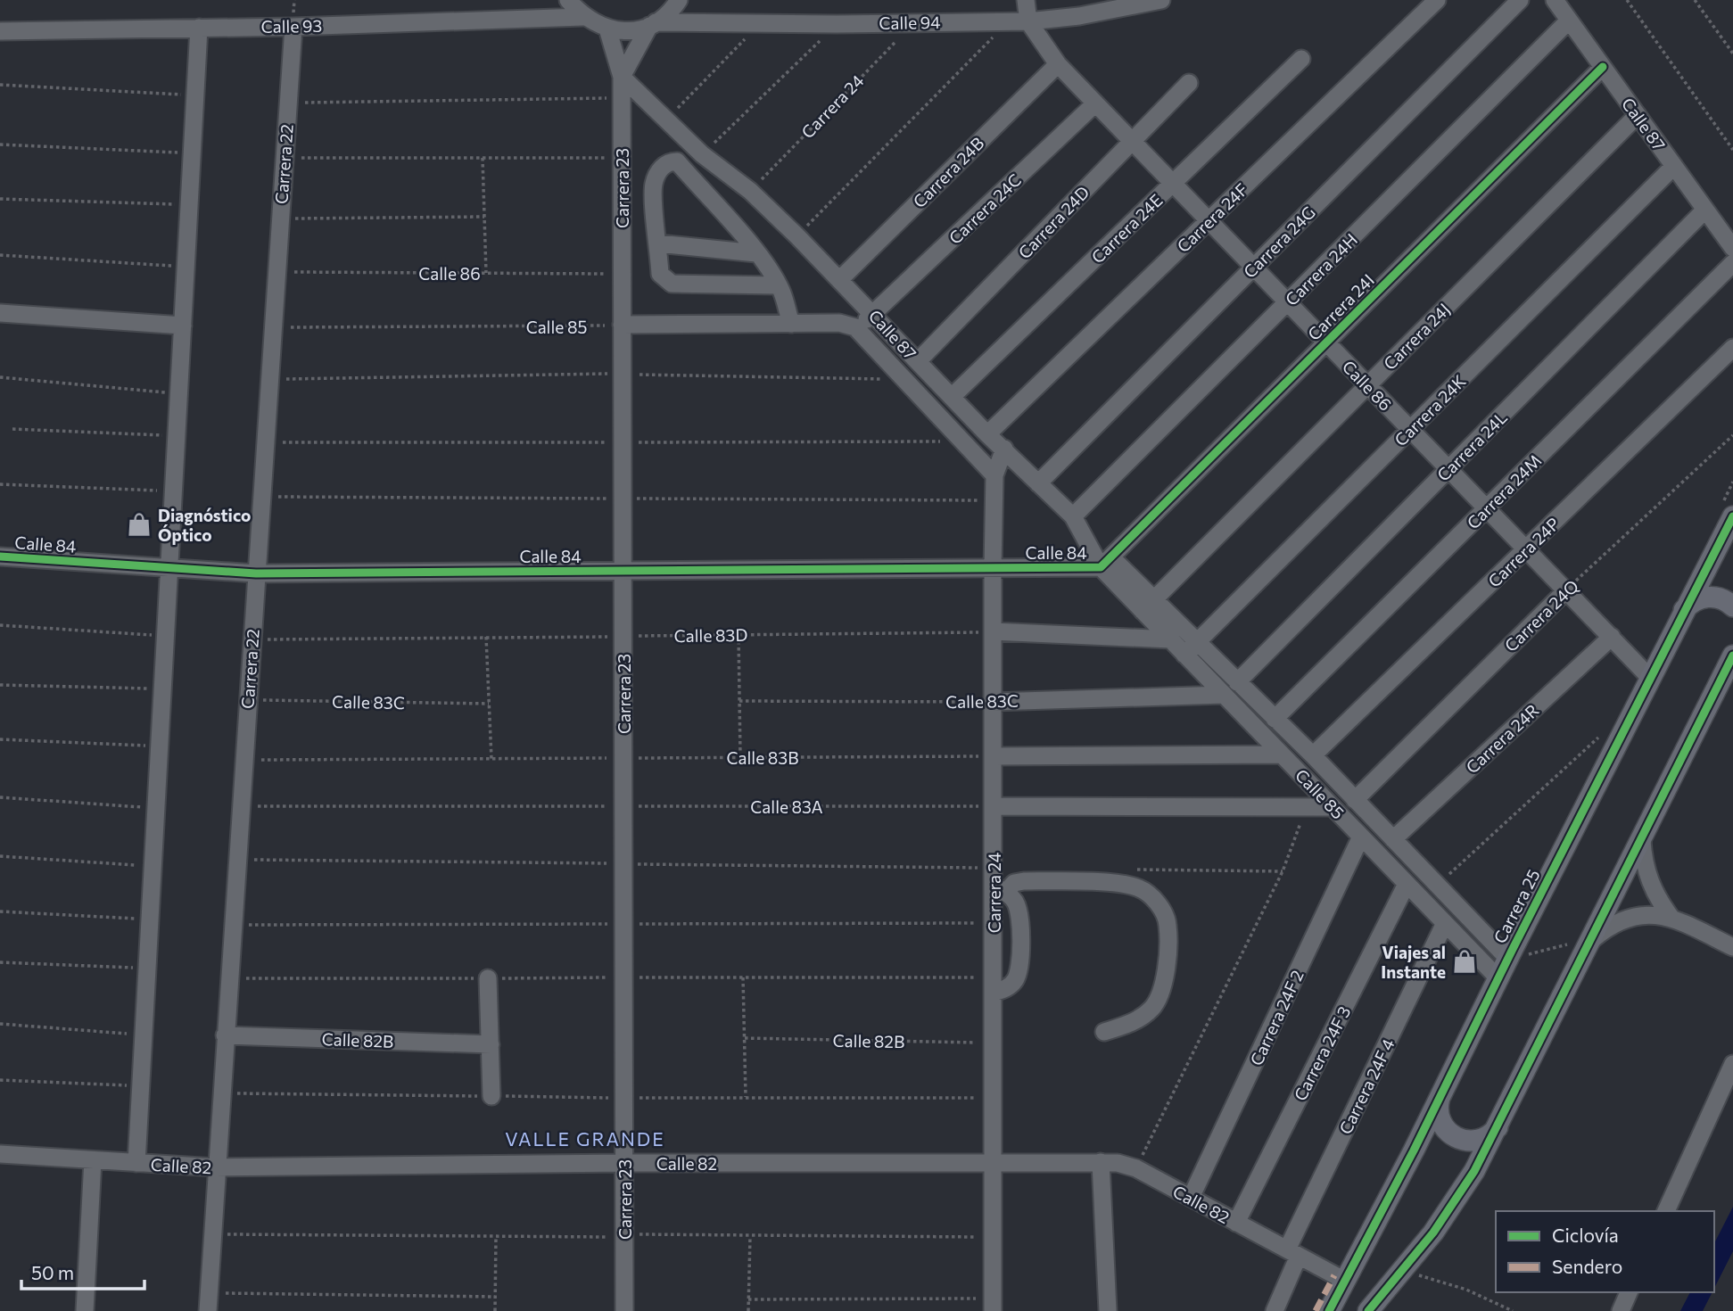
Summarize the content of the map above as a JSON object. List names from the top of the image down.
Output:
{
  "streets": {
    "main road": ["Carrera 25"],
    "street": [
      "Calle 94",
      "Calle 93",
      "Carrera 24",
      "Calle 87",
      "Carrera 22",
      "Carrera 24B",
      "Carrera 23",
      "Carrera 24C",
      "Carrera 24F",
      "Carrera 24D",
      "Carrera 24E",
      "Carrera 24G",
      "Carrera 24H",
      "Calle 86",
      "Carrera 24I",
      "Calle 85",
      "Carrera 24J",
      "Carrera 24K",
      "Carrera 24L",
      "Carrera 24M",
      "Calle 84",
      "Carrera 24P",
      "Carrera 24Q",
      "Calle 83C",
      "Carrera 24R",
      "Carrera 24F 2",
      "Calle 82B",
      "Carrera 24F 3",
      "Carrera 24F 4",
      "Calle 82"
    ],
    "path": ["Calle 83D", "Calle 83B", "Calle 83A"]
  },
  "crossings": [
    ["Calle 94", "Carrera 24"],
    ["Calle 94", "Carrera 23"],
    ["Calle 94", "Calle 86"],
    ["Calle 93", "Carrera 22"],
    ["Carrera 24", "Calle 87"],
    ["Carrera 24", "Calle 84"],
    ["Carrera 24", "Calle 83D"],
    ["Carrera 24", "Calle 83C"],
    ["Carrera 24", "Calle 83B"],
    ["Carrera 24", "Calle 83A"],
    ["Carrera 24", "Calle 82B"],
    ["Carrera 24", "Calle 82"],
    ["Calle 87", "Carrera 24B"],
    ["Calle 87", "Carrera 23"],
    ["Calle 87", "Carrera 24C"],
    ["Calle 87", "Carrera 24F"],
    ["Calle 87", "Carrera 24D"],
    ["Calle 87", "Carrera 24E"],
    ["Calle 87", "Carrera 24G"],
    ["Calle 87", "Carrera 24H"],
    ["Calle 87", "Carrera 24I"],
    ["Calle 87", "Calle 85"],
    ["Calle 87", "Carrera 24J"],
    ["Calle 87", "Carrera 24K"],
    ["Calle 87", "Carrera 24L"],
    ["Calle 87", "Calle 84"],
    ["Carrera 22", "Calle 86"],
    ["Carrera 22", "Calle 85"],
    ["Carrera 22", "Calle 84"],
    ["Carrera 22", "Calle 83D"],
    ["Carrera 22", "Calle 83C"],
    ["Carrera 22", "Calle 83B"],
    ["Carrera 22", "Calle 83A"],
    ["Carrera 22", "Calle 82B"],
    ["Carrera 22", "Calle 82"],
    ["Carrera 24B", "Calle 86"],
    ["Carrera 23", "Calle 86"],
    ["Carrera 23", "Calle 85"],
    ["Carrera 23", "Calle 84"],
    ["Carrera 23", "Calle 83D"],
    ["Carrera 23", "Calle 83B"],
    ["Carrera 23", "Calle 83A"],
    ["Carrera 23", "Calle 82"],
    ["Carrera 24C", "Calle 86"],
    ["Carrera 24F", "Calle 86"],
    ["Carrera 24D", "Calle 86"],
    ["Carrera 24E", "Calle 86"],
    ["Carrera 24G", "Calle 86"],
    ["Carrera 24H", "Calle 86"],
    ["Calle 86", "Carrera 24I"],
    ["Calle 86", "Carrera 24J"],
    ["Calle 86", "Carrera 24K"],
    ["Calle 86", "Carrera 24L"],
    ["Calle 86", "Carrera 24M"],
    ["Calle 86", "Carrera 24P"],
    ["Calle 86", "Carrera 24Q"],
    ["Calle 86", "Carrera 24R"],
    ["Calle 86", "Carrera 25"],
    ["Carrera 24I", "Calle 84"],
    ["Calle 85", "Carrera 24J"],
    ["Calle 85", "Carrera 24K"],
    ["Calle 85", "Calle 83C"],
    ["Calle 85", "Carrera 25"],
    ["Calle 85", "Carrera 24F 2"],
    ["Calle 85", "Carrera 24F 3"],
    ["Calle 85", "Carrera 24F 4"],
    ["Carrera 25", "Calle 82"],
    ["Carrera 24F 2", "Calle 82"],
    ["Carrera 24F 3", "Calle 82"],
    ["Carrera 24F 4", "Calle 82"]
  ],
  "districts": ["VALLE GRANDE"],
  "places": {
    "shop": ["Diagnóstico Óptico", "Viajes al Instante"]
  },
  "legend": ["Ciclovía", "Sendero"],
  "scale_bar": "50 m"
}
